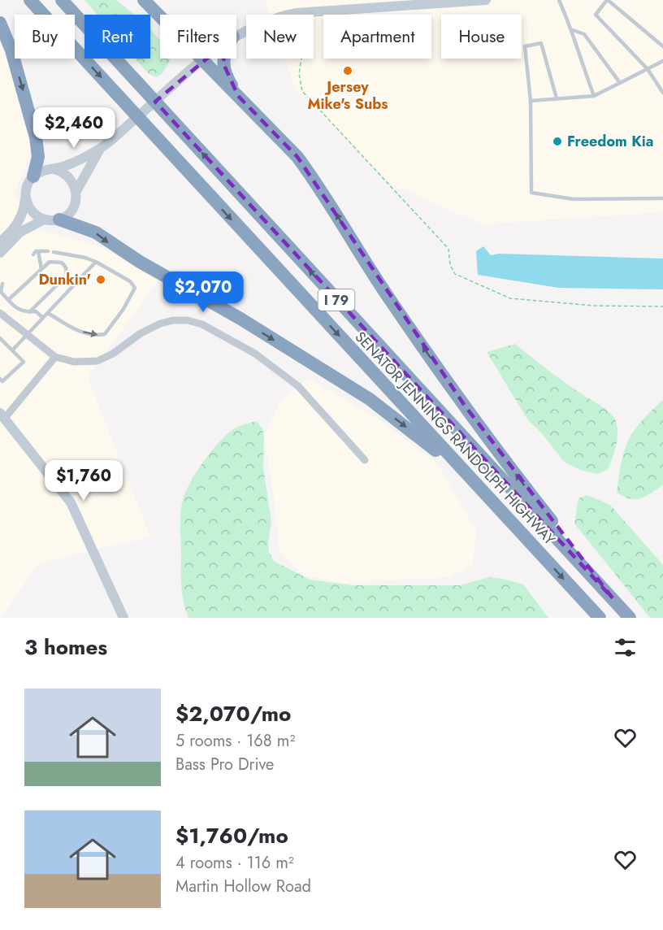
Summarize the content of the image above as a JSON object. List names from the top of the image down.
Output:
{
  "streets": {
    "highway": ["I 79", "SENATOR JENNINGS RANDOLPH HIGHWAY"]
  },
  "places": ["Jersey Mike's Subs", "Freedom Kia", "Dunkin'"],
  "page": {
    "chip": [
      "Buy",
      "Rent",
      "Filters",
      "New",
      "Apartment",
      "House"
    ],
    "price": ["$2,460", "$2,070", "$1,760"],
    "heading": "3 homes",
    "list": [
      {
        "name": "$2,070/mo",
        "note": "5 rooms · 168 m² · Bass Pro Drive"
      },
      {
        "name": "$1,760/mo",
        "note": "4 rooms · 116 m² · Martin Hollow Road"
      }
    ]
  }
}
